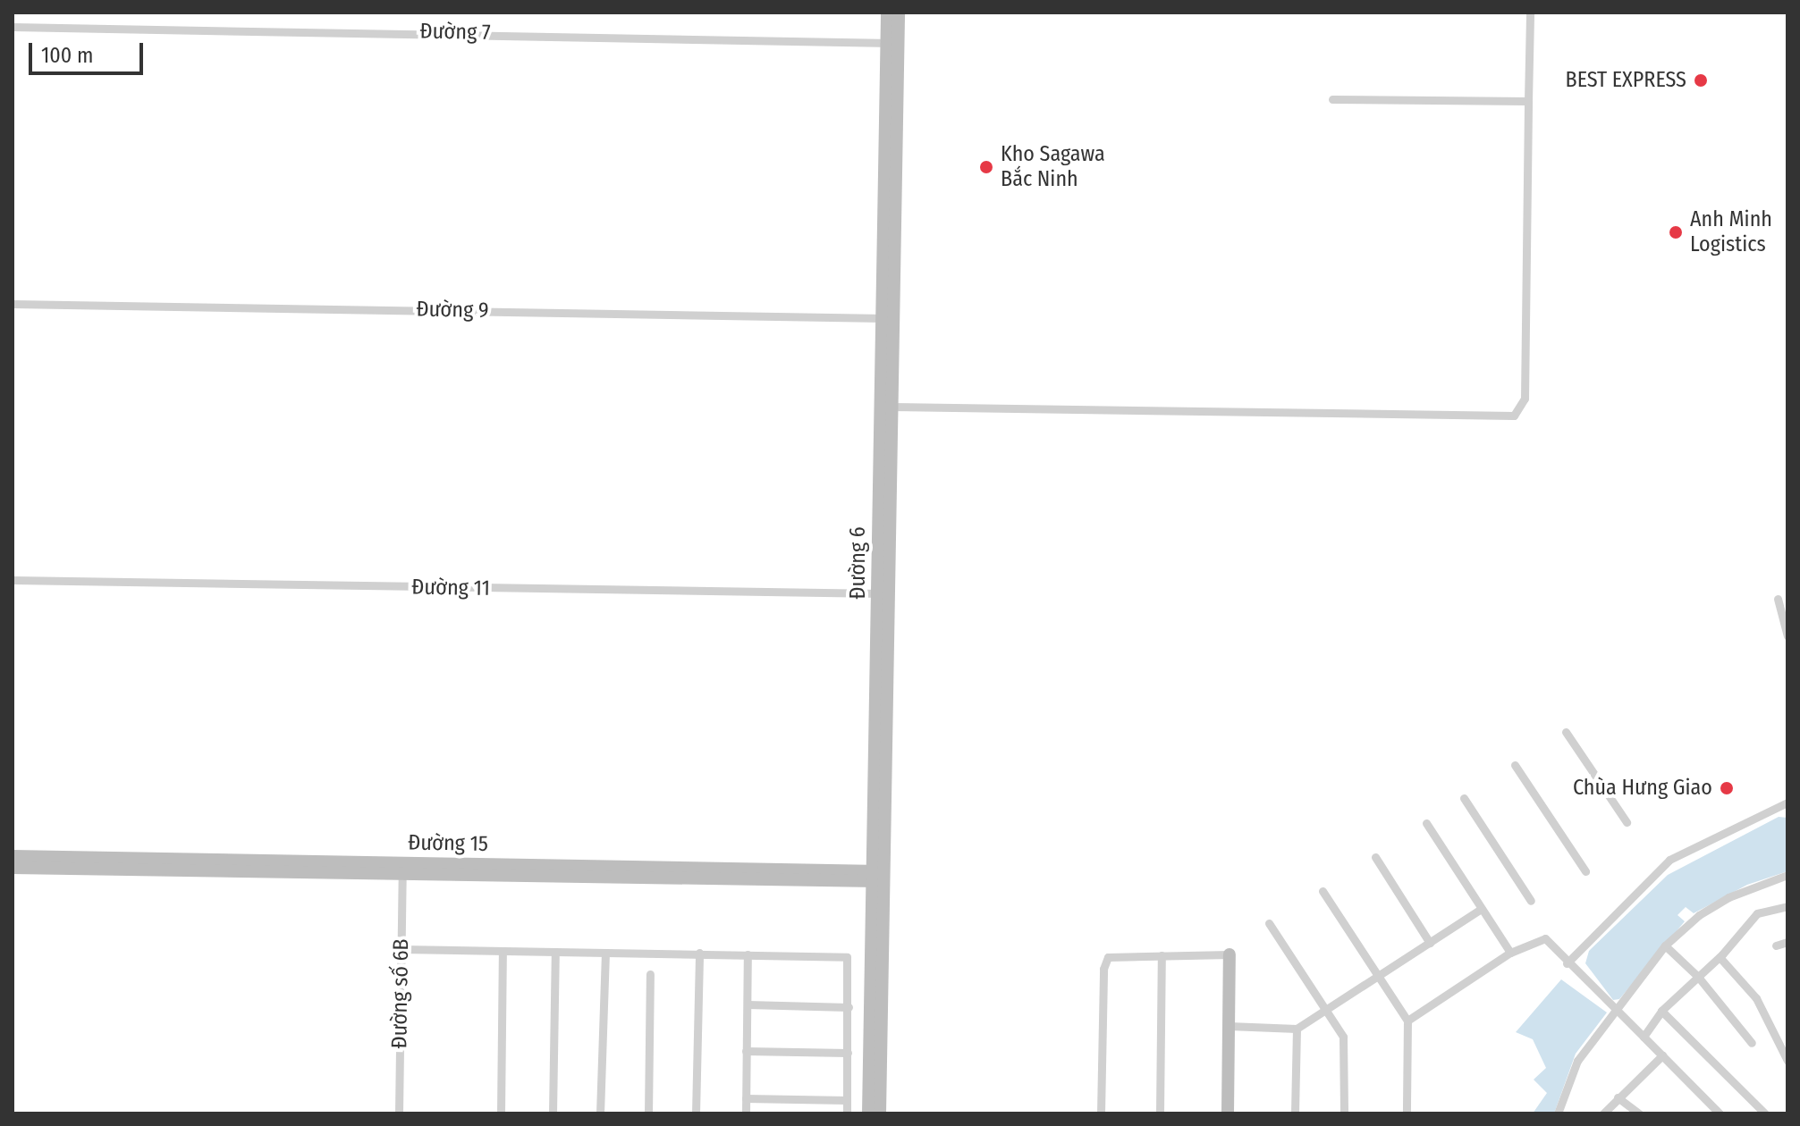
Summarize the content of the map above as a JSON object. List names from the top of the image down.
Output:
{
  "streets": {
    "street": [
      "Đường 7",
      "Đường 9",
      "Đường 6",
      "Đường 11",
      "Đường 15",
      "Đường số 6B"
    ]
  },
  "crossings": [
    ["Đường 7", "Đường 6"],
    ["Đường 9", "Đường 6"],
    ["Đường 6", "Đường 11"],
    ["Đường 6", "Đường 15"],
    ["Đường 15", "Đường số 6B"]
  ],
  "places": [
    "BEST EXPRESS",
    "Kho Sagawa Bắc Ninh",
    "Anh Minh Logistics",
    "Chùa Hưng Giao"
  ],
  "scale_bar": "100 m"
}
